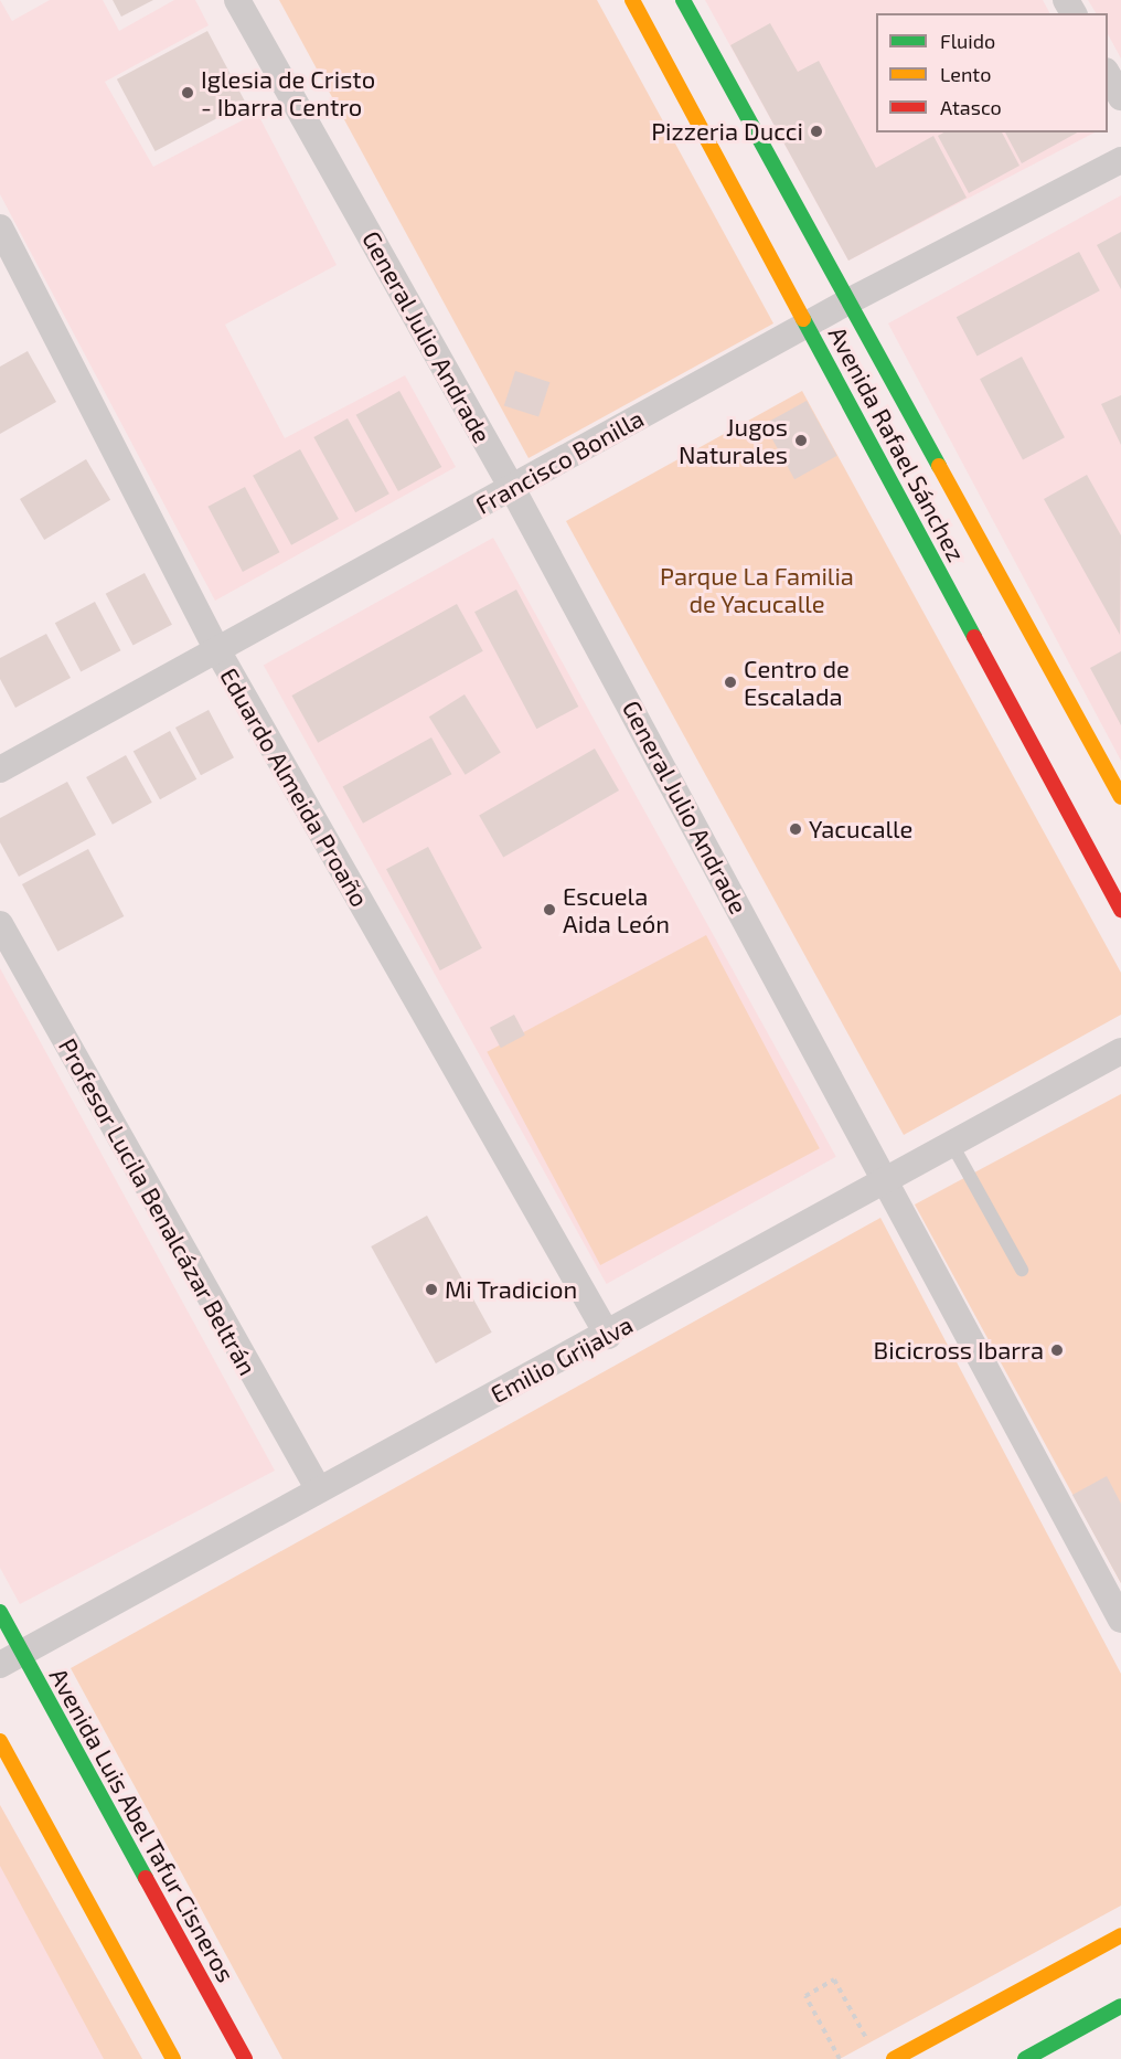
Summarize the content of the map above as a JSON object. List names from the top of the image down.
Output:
{
  "streets": {
    "street": [
      "General Julio Andrade",
      "Avenida Rafael Sánchez",
      "Francisco Bonilla",
      "Eduardo Almeida Proaño",
      "Profesor Lucila Benalcázar Beltrán",
      "Emilio Grijalva",
      "Avenida Luis Abel Tafur Cisneros"
    ]
  },
  "crossings": [
    ["General Julio Andrade", "Francisco Bonilla"],
    ["General Julio Andrade", "Emilio Grijalva"],
    ["Avenida Rafael Sánchez", "Francisco Bonilla"],
    ["Francisco Bonilla", "Eduardo Almeida Proaño"],
    ["Eduardo Almeida Proaño", "Emilio Grijalva"],
    ["Profesor Lucila Benalcázar Beltrán", "Emilio Grijalva"],
    ["Emilio Grijalva", "Avenida Luis Abel Tafur Cisneros"]
  ],
  "parks": ["Parque La Familia de Yacucalle"],
  "places": [
    "Iglesia de Cristo - Ibarra Centro",
    "Pizzeria Ducci",
    "Jugos Naturales",
    "Centro de Escalada",
    "Yacucalle",
    "Escuela Aida León",
    "Mi Tradicion",
    "Bicicross Ibarra"
  ],
  "legend": ["Fluido", "Lento", "Atasco"]
}
